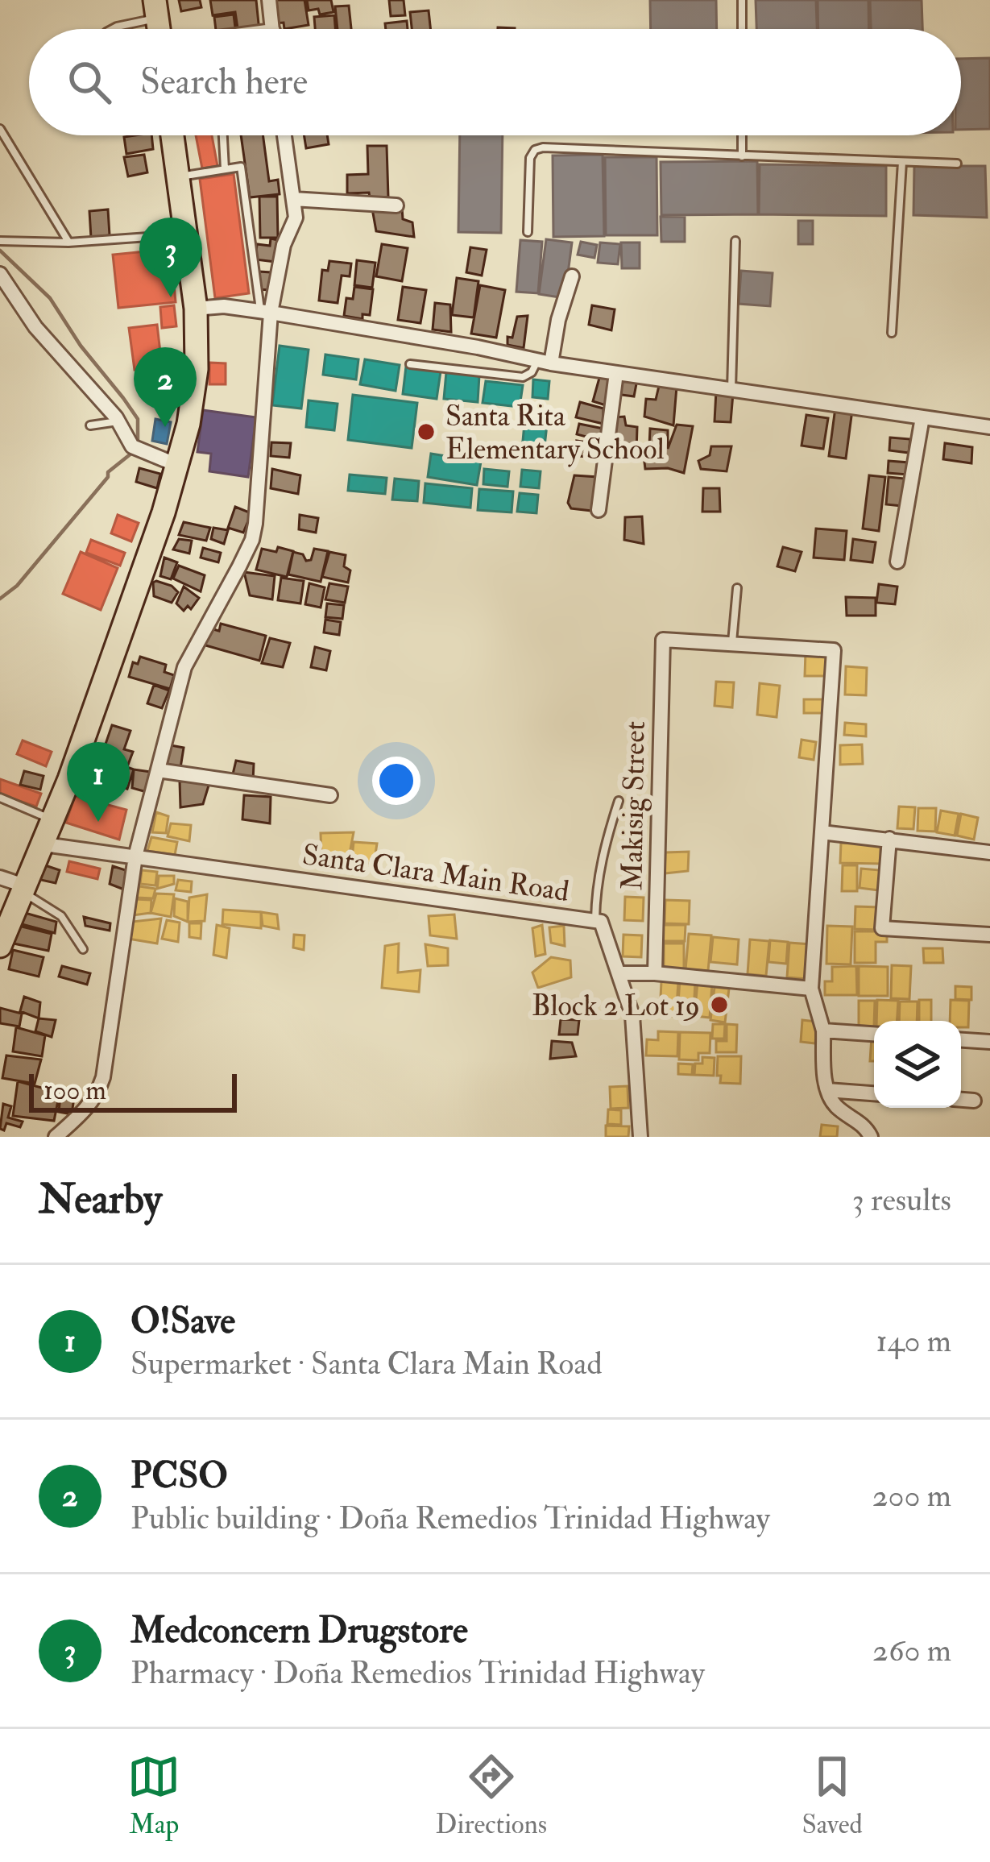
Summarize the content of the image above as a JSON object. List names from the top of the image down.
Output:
{
  "streets": {
    "street": ["Makisig Street", "Santa Clara Main Road"]
  },
  "places": ["Santa Rita Elementary School", "Block 2 Lot 19"],
  "scale_bar": "100 m",
  "page": {
    "search": "Search here",
    "pins": ["3", "2", "1"],
    "scale": "100 m",
    "heading": ["Nearby", "3 results"],
    "list": [
      {
        "mark": "1",
        "name": "O!Save",
        "note": "Supermarket · Santa Clara Main Road",
        "value": "140 m"
      },
      {
        "mark": "2",
        "name": "PCSO",
        "note": "Public building · Doña Remedios Trinidad Highway",
        "value": "200 m"
      },
      {
        "mark": "3",
        "name": "Medconcern Drugstore",
        "note": "Pharmacy · Doña Remedios Trinidad Highway",
        "value": "260 m"
      }
    ],
    "nav": ["Map", "Directions", "Saved"]
  }
}
